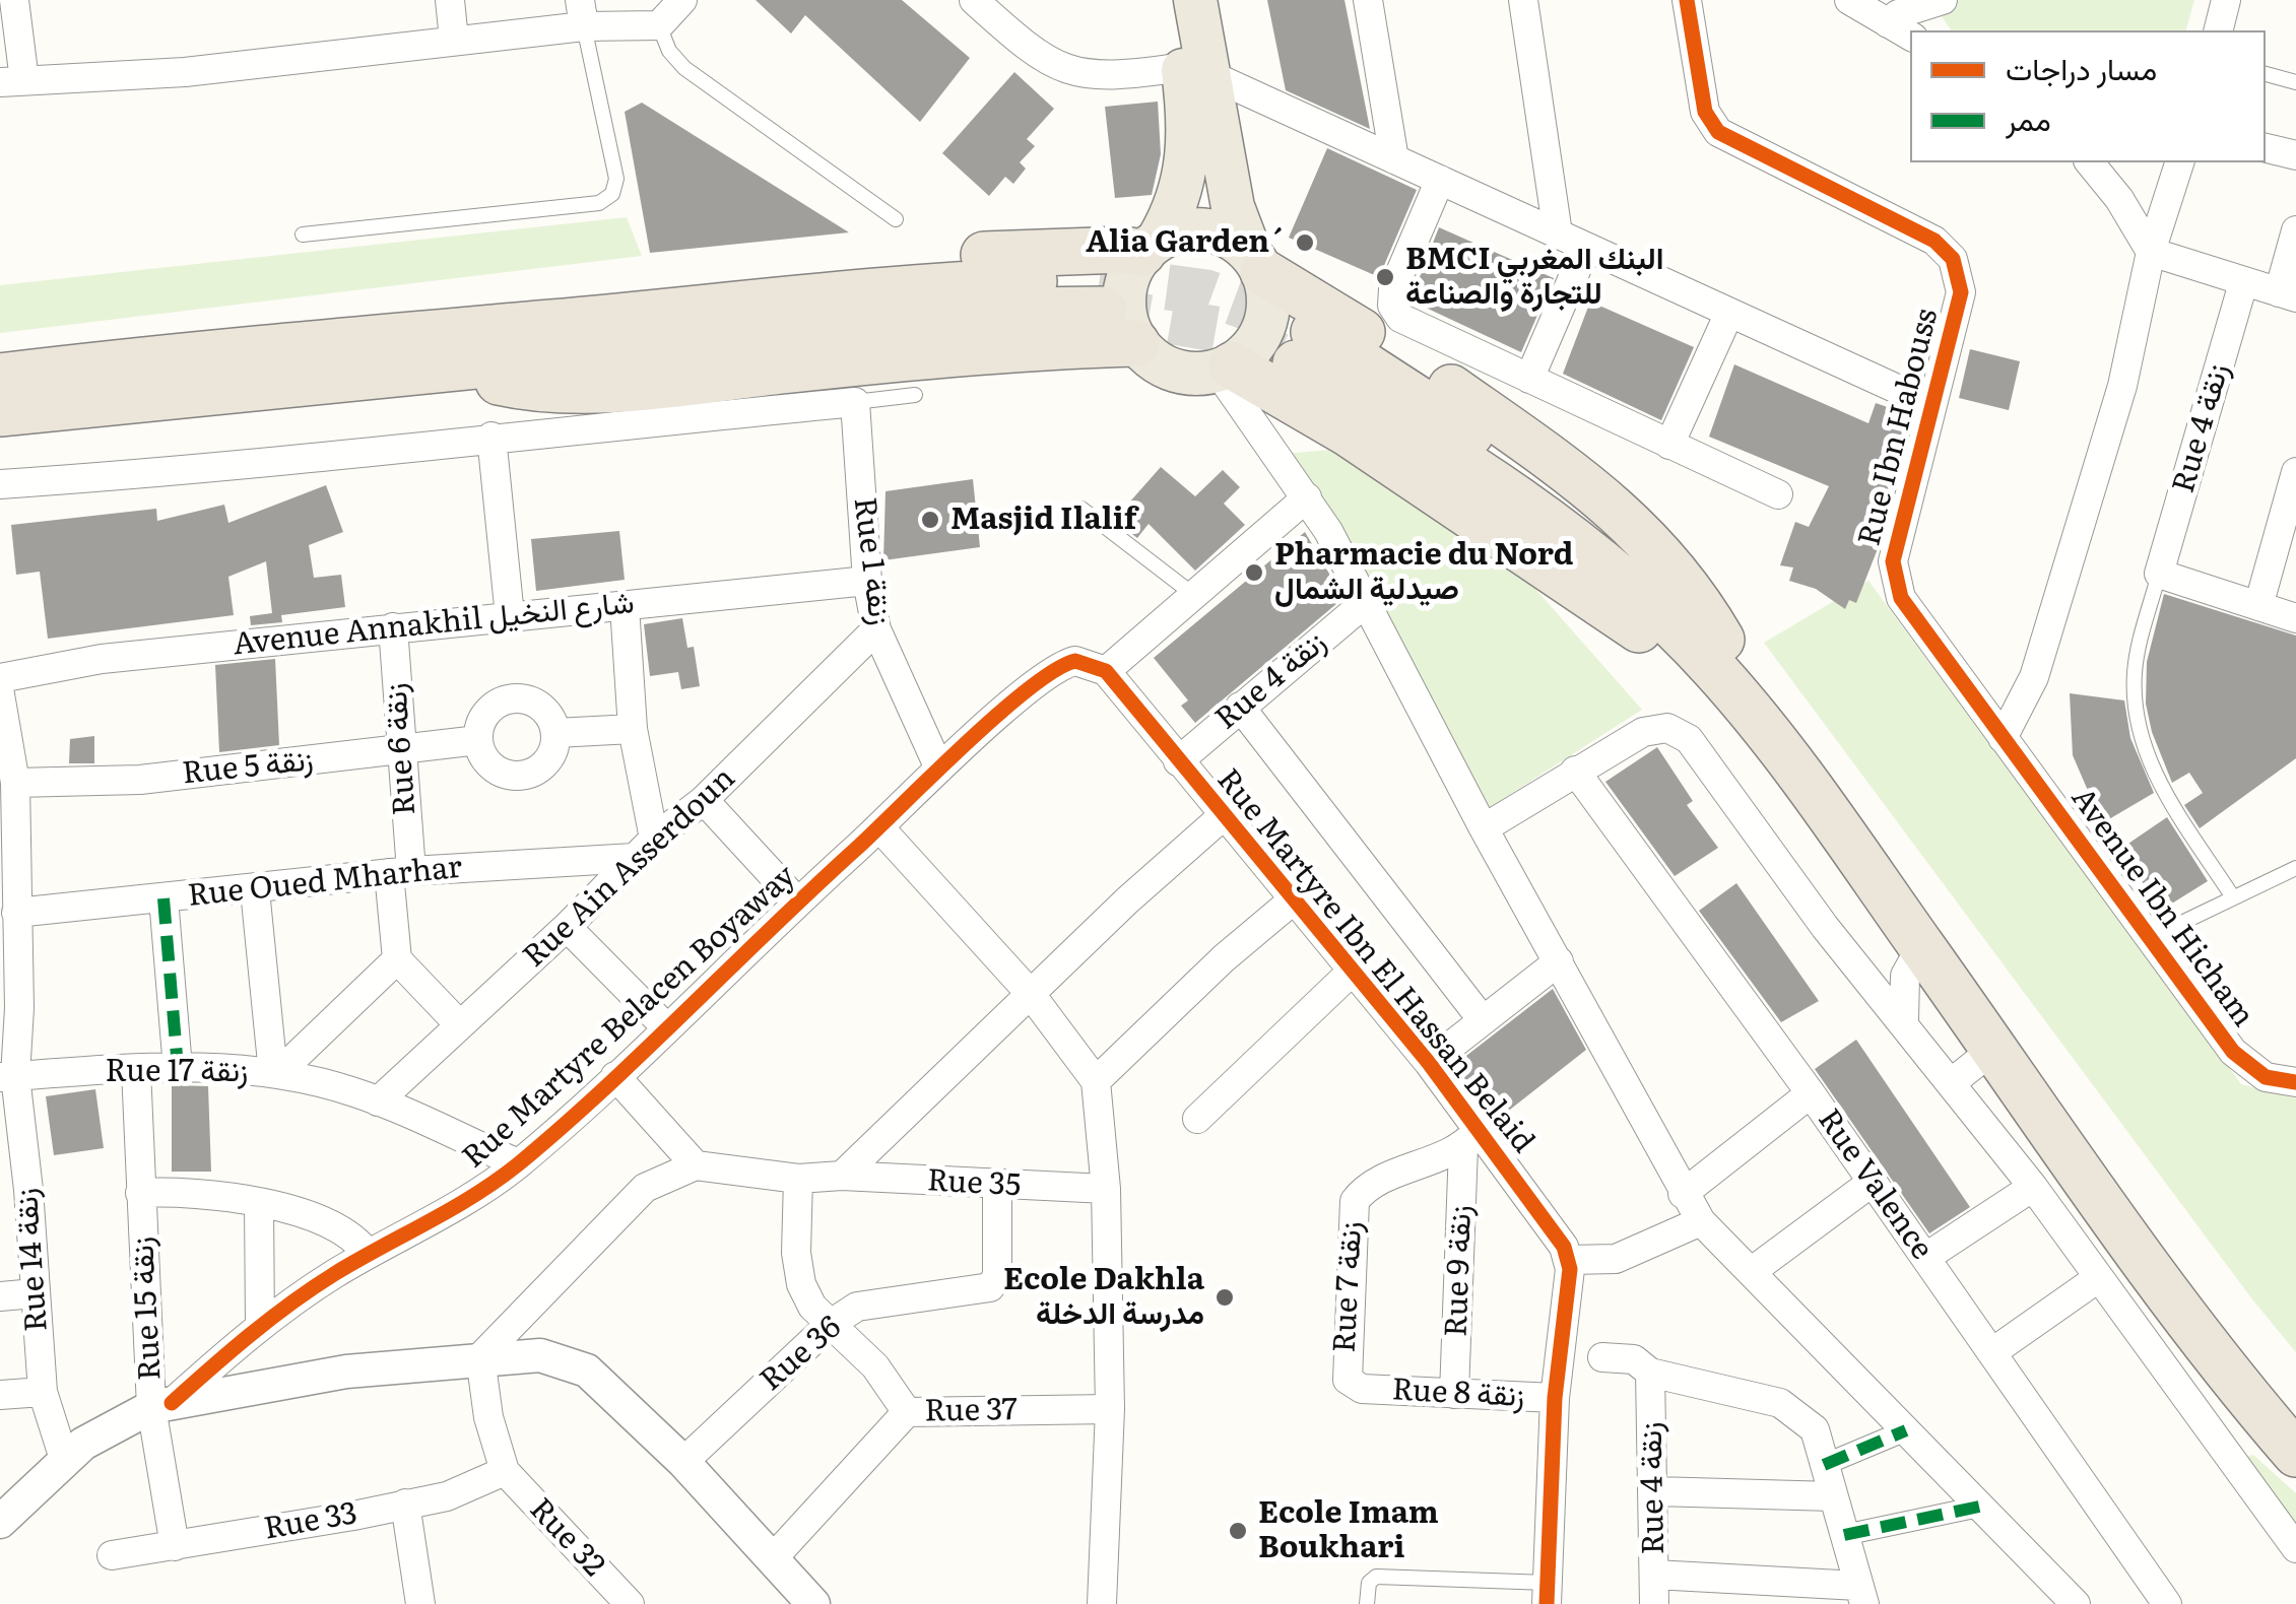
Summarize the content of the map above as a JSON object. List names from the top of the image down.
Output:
{
  "streets": {
    "street": [
      "Rue Ibn Habouss",
      "Rue 4 زنقة",
      "Rue 1 زنقة",
      "Avenue Annakhil شارع النخيل",
      "Rue 6 زنقة",
      "Rue 5 زنقة",
      "Rue Ain Asserdoun",
      "Rue Oued Mharhar",
      "Avenue Ibn Hicham",
      "Rue Martyre Ibn El Hassan Belaid",
      "Rue Martyre Belacen Boyaway",
      "Rue 17 زنقة",
      "Rue 35",
      "Rue Valence",
      "Rue 14 زنقة",
      "Rue 9 زنقة",
      "Rue 7 زنقة",
      "Rue 15 زنقة",
      "Rue 36",
      "Rue 8 زنقة",
      "Rue 37",
      "Rue 33",
      "Rue 32"
    ]
  },
  "crossings": [
    ["Rue Ibn Habouss", "Avenue Ibn Hicham"],
    ["Rue 4 زنقة", "Rue Martyre Ibn El Hassan Belaid"],
    ["Rue 1 زنقة", "Avenue Annakhil شارع النخيل"],
    ["Rue 1 زنقة", "Rue Ain Asserdoun"],
    ["Rue 1 زنقة", "Rue Martyre Belacen Boyaway"],
    ["Avenue Annakhil شارع النخيل", "Rue 6 زنقة"],
    ["Rue 6 زنقة", "Rue 5 زنقة"],
    ["Rue 6 زنقة", "Rue Oued Mharhar"],
    ["Rue 5 زنقة", "Rue 14 زنقة"],
    ["Rue Ain Asserdoun", "Rue Oued Mharhar"],
    ["Rue Ain Asserdoun", "Rue 17 زنقة"],
    ["Rue Oued Mharhar", "Rue 14 زنقة"],
    ["Rue Martyre Ibn El Hassan Belaid", "Rue Martyre Belacen Boyaway"],
    ["Rue Martyre Ibn El Hassan Belaid", "Rue 9 زنقة"],
    ["Rue Martyre Ibn El Hassan Belaid", "Rue 7 زنقة"],
    ["Rue Martyre Belacen Boyaway", "Rue 17 زنقة"],
    ["Rue Martyre Belacen Boyaway", "Rue 15 زنقة"],
    ["Rue 17 زنقة", "Rue 14 زنقة"],
    ["Rue 17 زنقة", "Rue 15 زنقة"],
    ["Rue 35", "Rue 36"],
    ["Rue 9 زنقة", "Rue 7 زنقة"],
    ["Rue 9 زنقة", "Rue 8 زنقة"],
    ["Rue 7 زنقة", "Rue 8 زنقة"],
    ["Rue 15 زنقة", "Rue 33"],
    ["Rue 33", "Rue 32"]
  ],
  "places": [
    "Alia Garden´",
    "BMCI البنك المغربي للتجارة والصناعة",
    "Masjid Ilalif",
    "Pharmacie du Nord صيدلية الشمال",
    "Ecole Dakhla مدرسة الدخلة",
    "Ecole Imam Boukhari"
  ],
  "legend": ["مسار دراجات", "ممر"]
}
